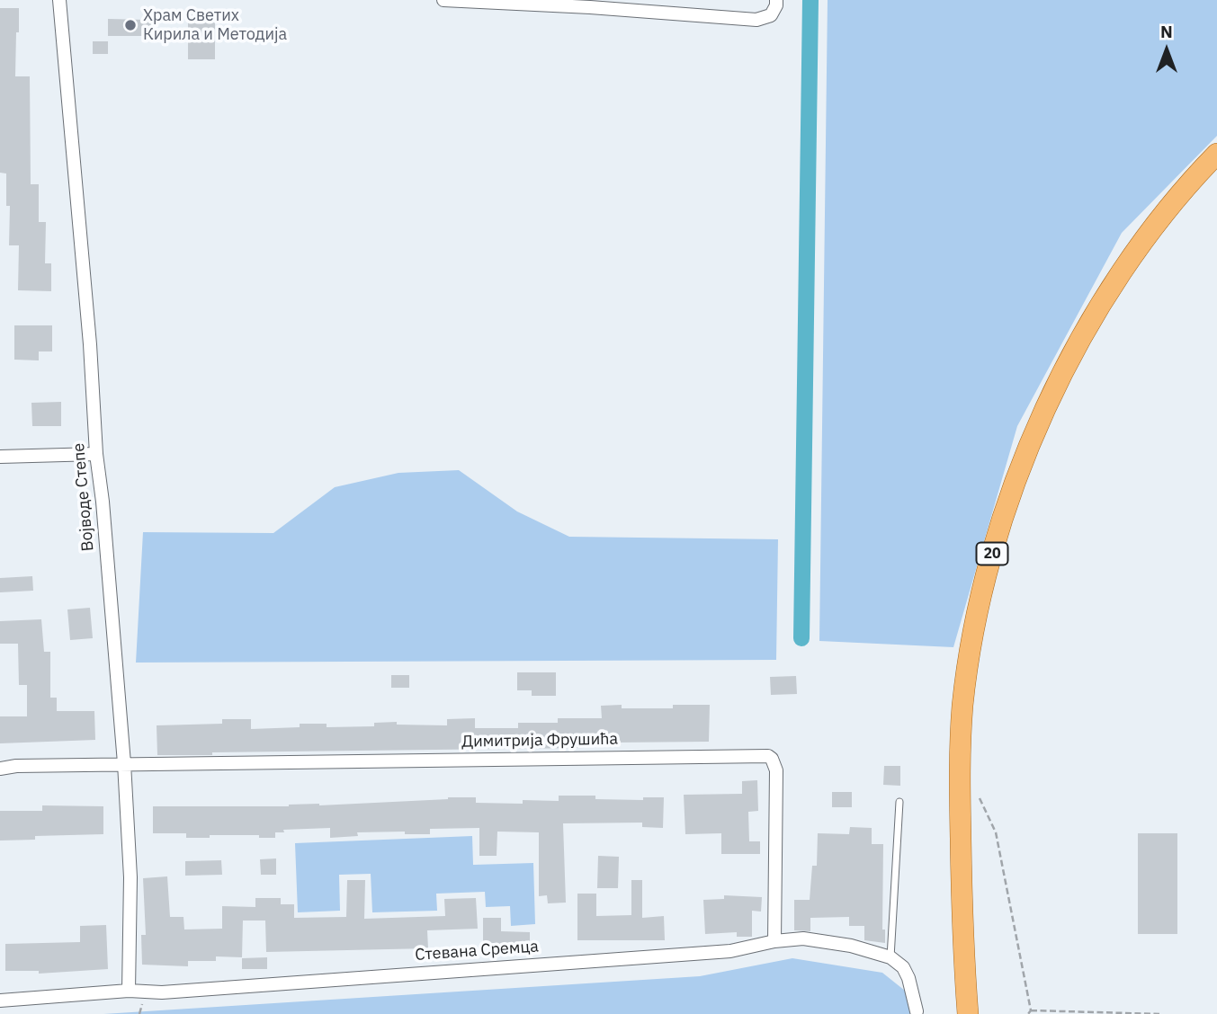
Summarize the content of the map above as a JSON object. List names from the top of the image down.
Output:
{
  "streets": {
    "main road": ["20"],
    "street": ["Војводе Степе", "Димитрија Фрушића", "Стевана Сремца"]
  },
  "crossings": [
    ["Војводе Степе", "Димитрија Фрушића"],
    ["Војводе Степе", "Стевана Сремца"],
    ["Димитрија Фрушића", "Стевана Сремца"]
  ],
  "places": ["Храм Светих Кирила и Методија"],
  "north": "top"
}
